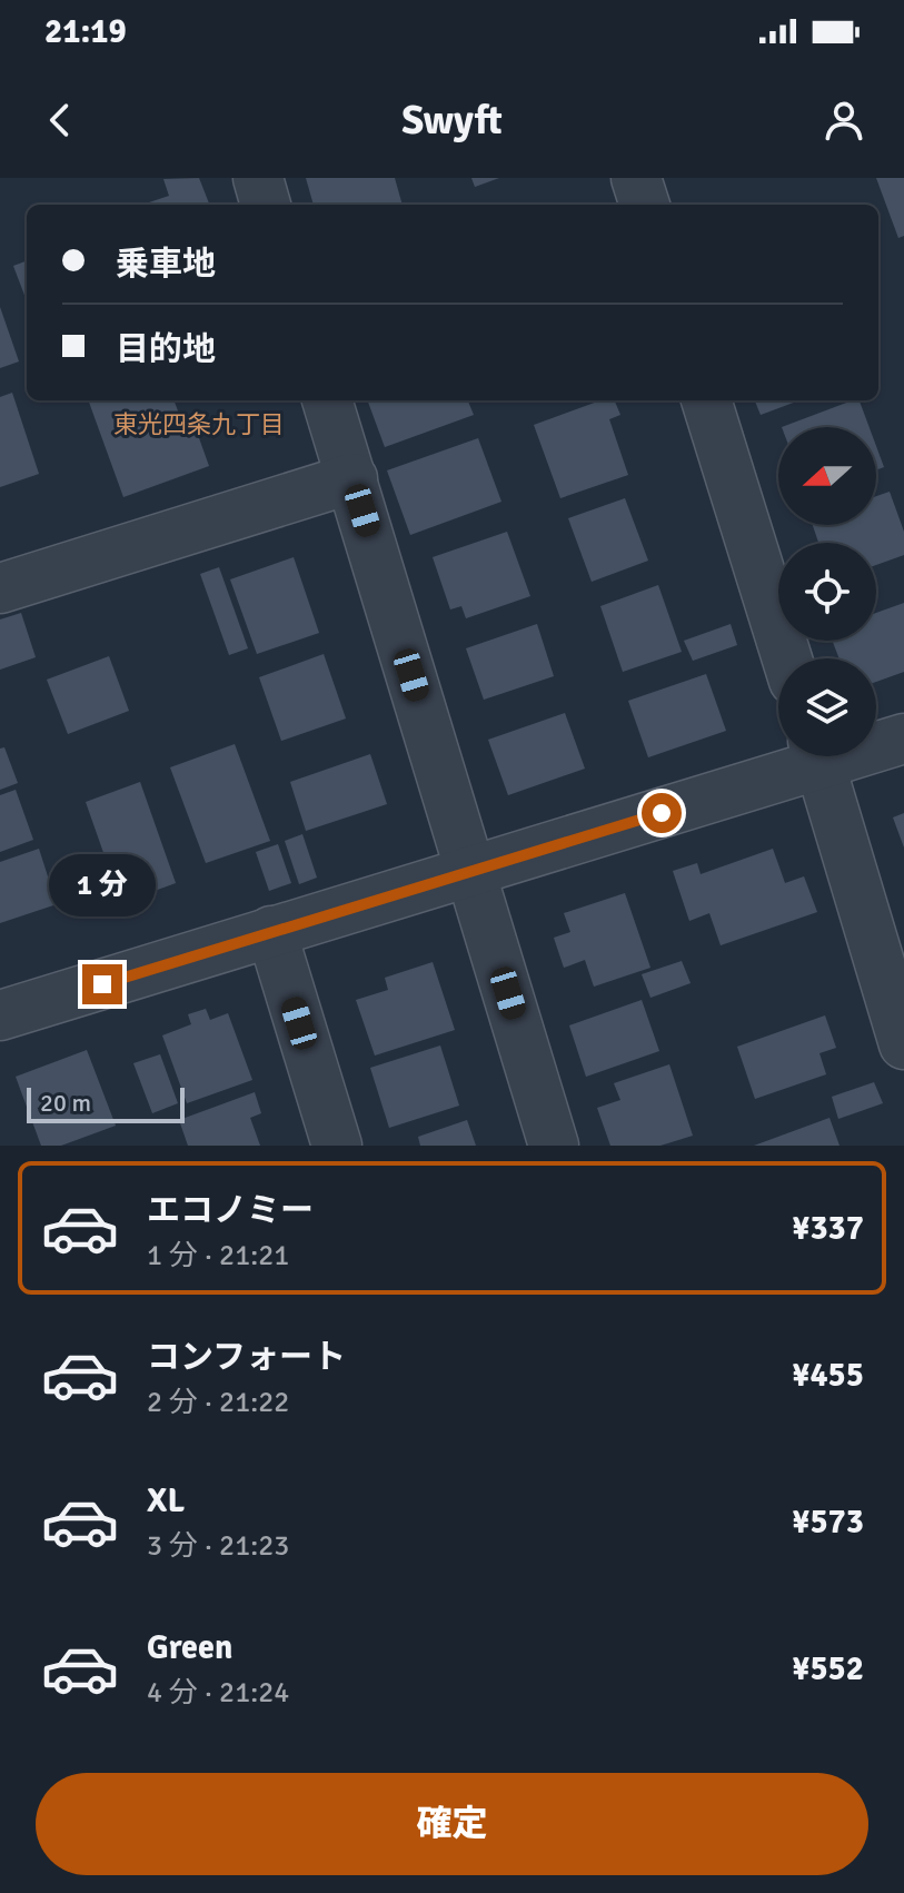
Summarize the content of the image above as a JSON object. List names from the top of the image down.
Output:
{
  "districts": ["東光四条九丁目"],
  "scale_bar": "20 m",
  "north": "left",
  "page": {
    "status": "21:19",
    "header": "Swyft",
    "banner": ["乗車地", "目的地"],
    "bubble": "1 分",
    "scale": "20 m",
    "list": [
      {
        "name": "エコノミー",
        "note": "1 分 · 21:21",
        "value": "¥337"
      },
      {
        "name": "コンフォート",
        "note": "2 分 · 21:22",
        "value": "¥455"
      },
      {
        "name": "XL",
        "note": "3 分 · 21:23",
        "value": "¥573"
      },
      {
        "name": "Green",
        "note": "4 分 · 21:24",
        "value": "¥552"
      }
    ],
    "buttons": "確定"
  }
}
